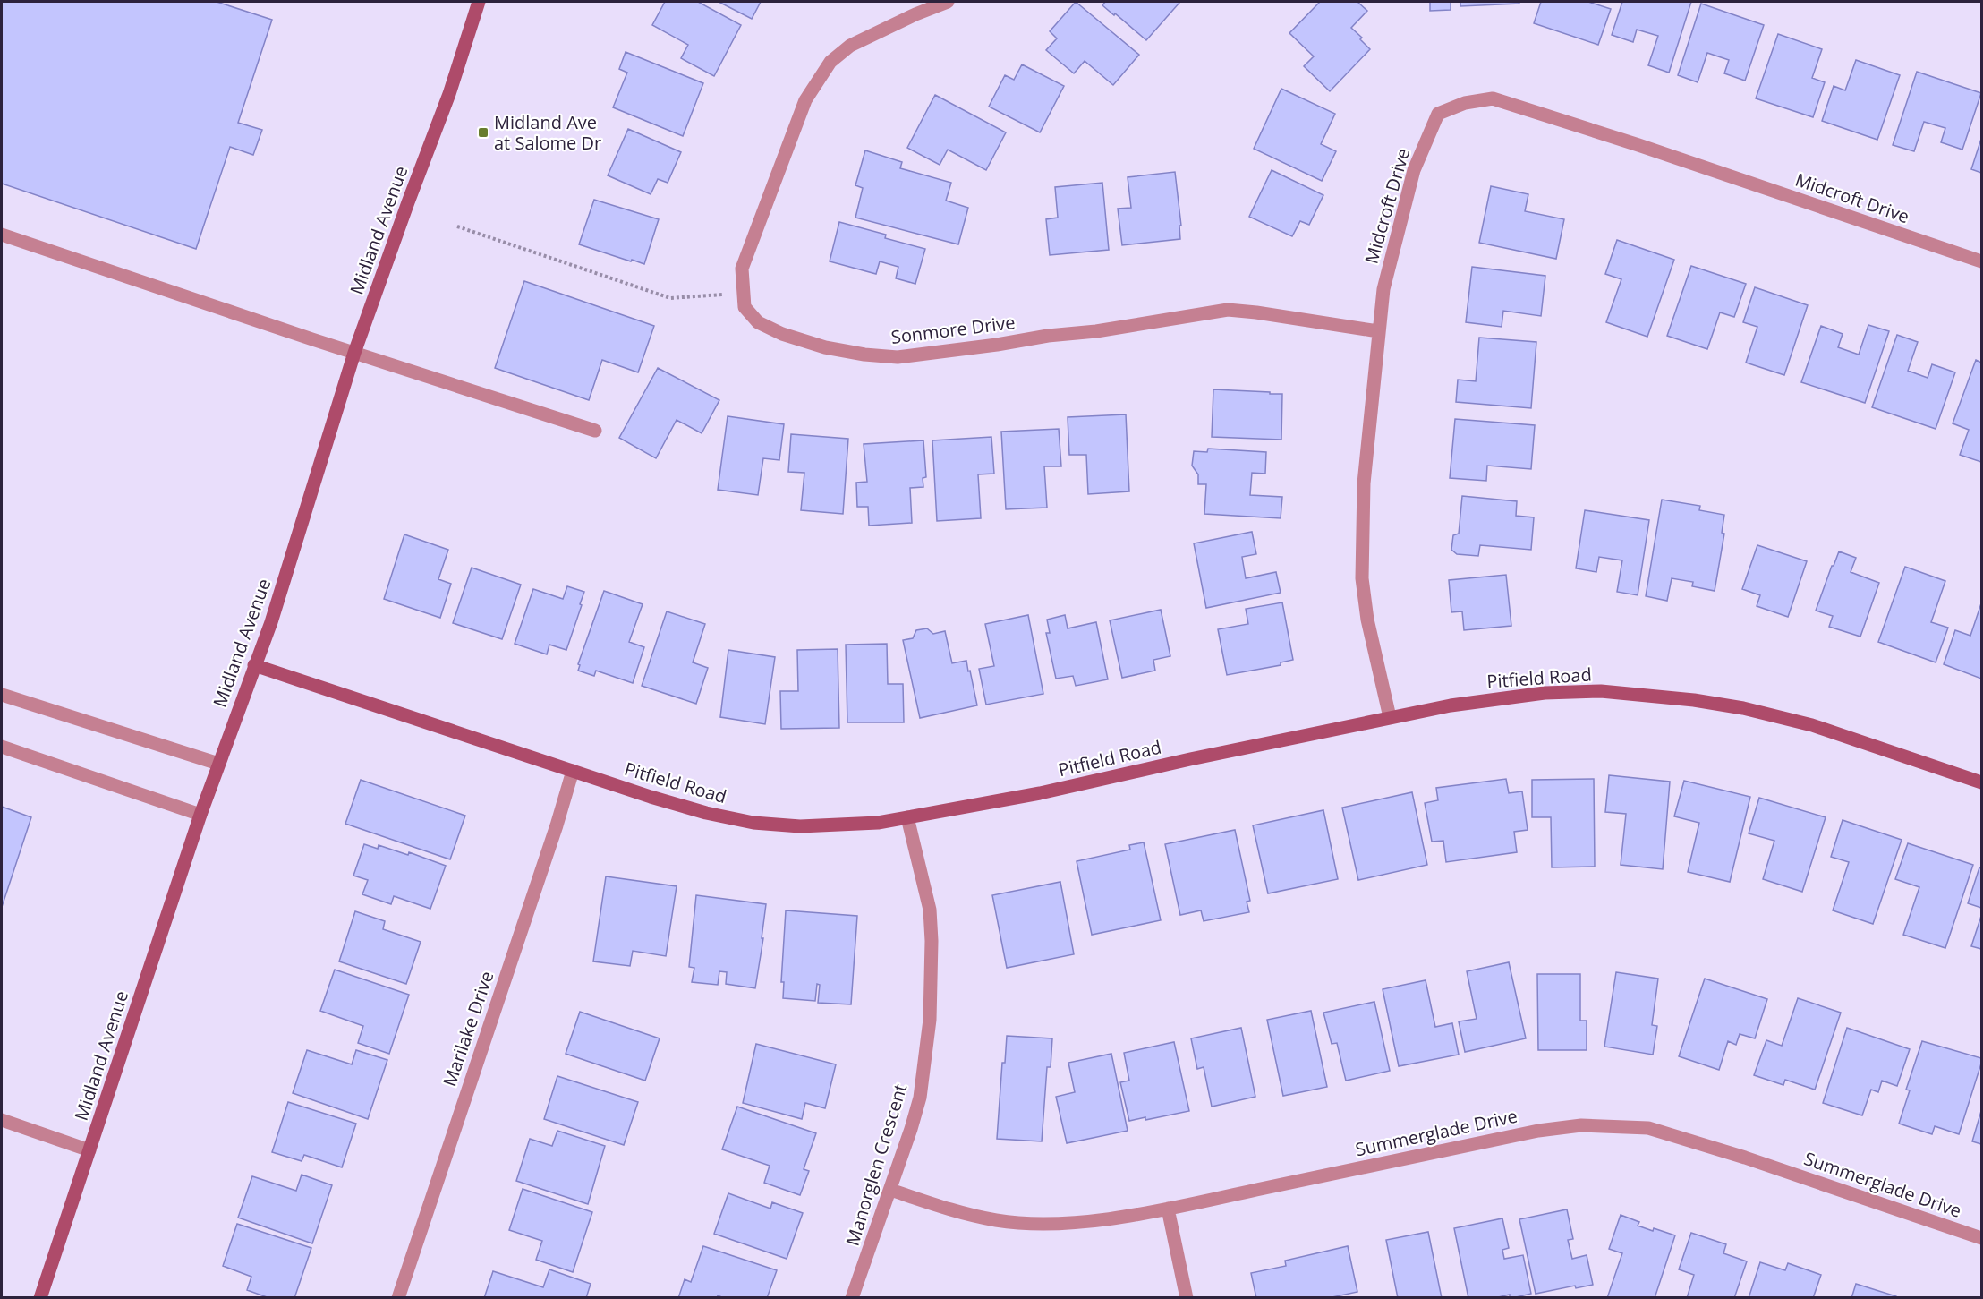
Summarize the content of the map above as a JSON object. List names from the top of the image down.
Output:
{
  "streets": {
    "street": [
      "Midcroft Drive",
      "Midland Avenue",
      "Sonmore Drive",
      "Pitfield Road",
      "Marilake Drive",
      "Summerglade Drive",
      "Manorglen Crescent"
    ]
  },
  "crossings": [
    ["Midcroft Drive", "Sonmore Drive"],
    ["Midcroft Drive", "Pitfield Road"],
    ["Midland Avenue", "Pitfield Road"],
    ["Pitfield Road", "Marilake Drive"],
    ["Pitfield Road", "Manorglen Crescent"],
    ["Summerglade Drive", "Manorglen Crescent"]
  ],
  "places": {
    "transit": ["Midland Ave at Salome Dr"]
  }
}
